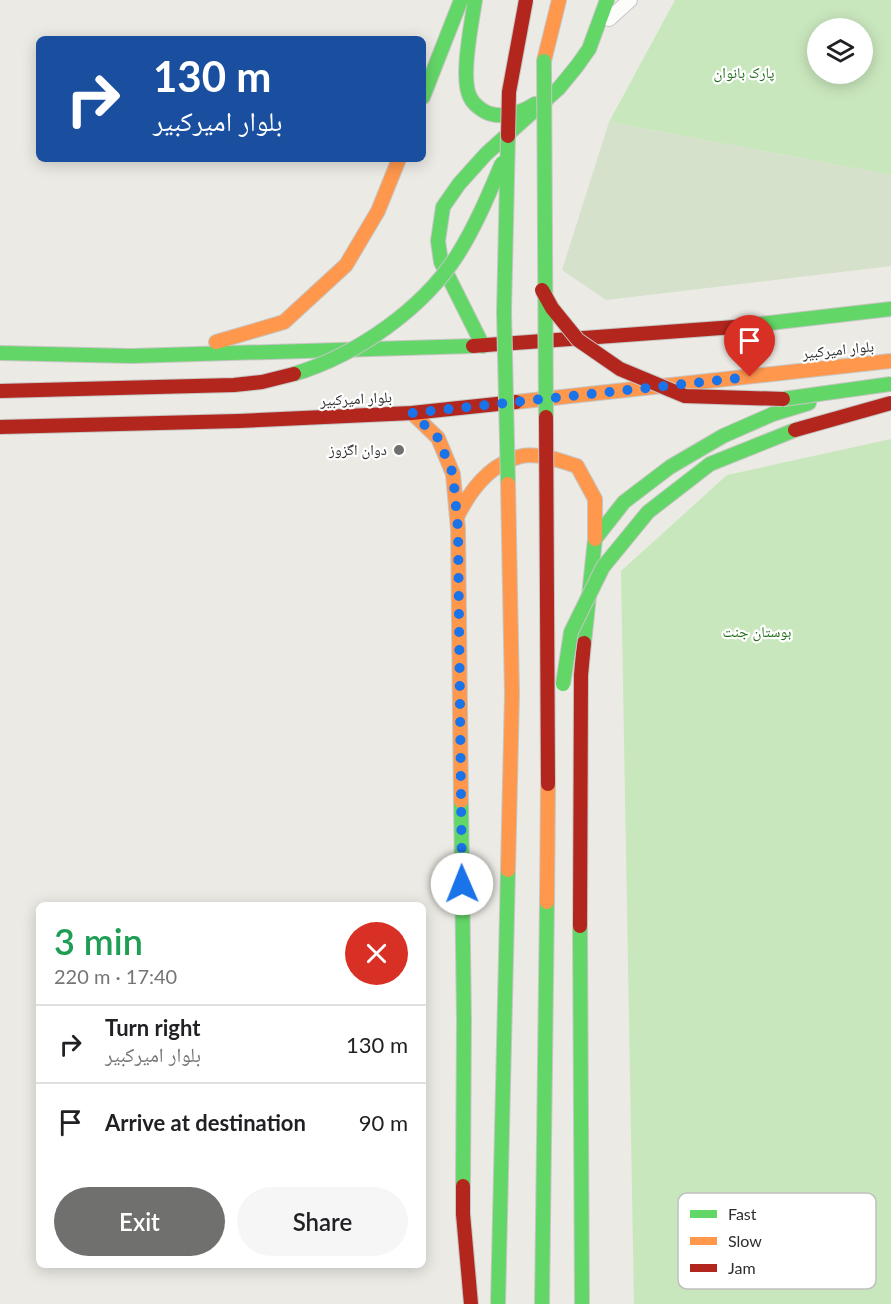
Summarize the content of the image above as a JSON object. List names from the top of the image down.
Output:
{
  "streets": {
    "main road": ["بلوار امیرکبیر"]
  },
  "parks": ["پارک بانوان", "بوستان جنت"],
  "places": ["دوان اگزوز"],
  "legend": ["Fast", "Slow", "Jam"],
  "page": {
    "turn": ["130 m", "بلوار امیرکبیر"],
    "heading": ["3 min", "220 m · 17:40"],
    "list": [
      {
        "name": "Turn right",
        "note": "بلوار امیرکبیر",
        "value": "130 m"
      },
      {
        "name": "Arrive at destination",
        "value": "90 m"
      }
    ],
    "buttons": ["Exit", "Share"]
  }
}
